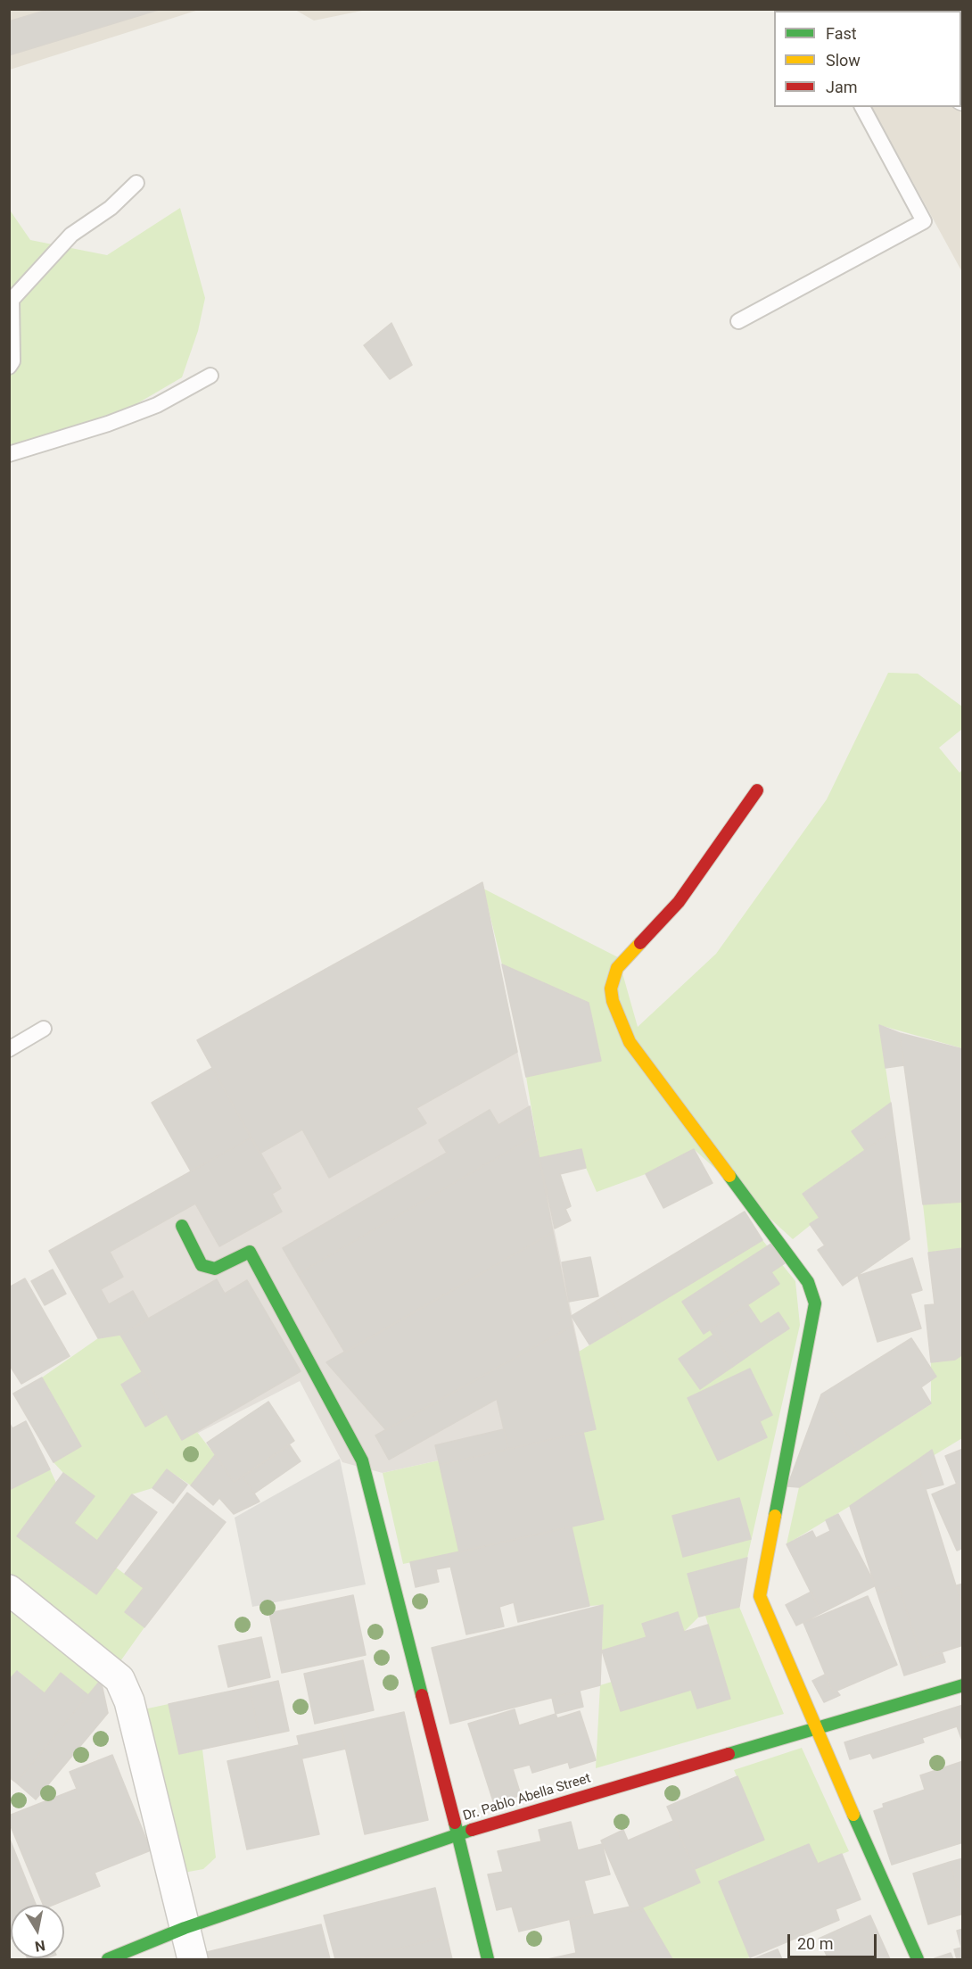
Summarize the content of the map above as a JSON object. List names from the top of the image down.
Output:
{
  "streets": {
    "street": ["Dr. Pablo Abella Street"]
  },
  "legend": ["Fast", "Slow", "Jam"],
  "scale_bar": "20 m",
  "north": "bottom"
}
